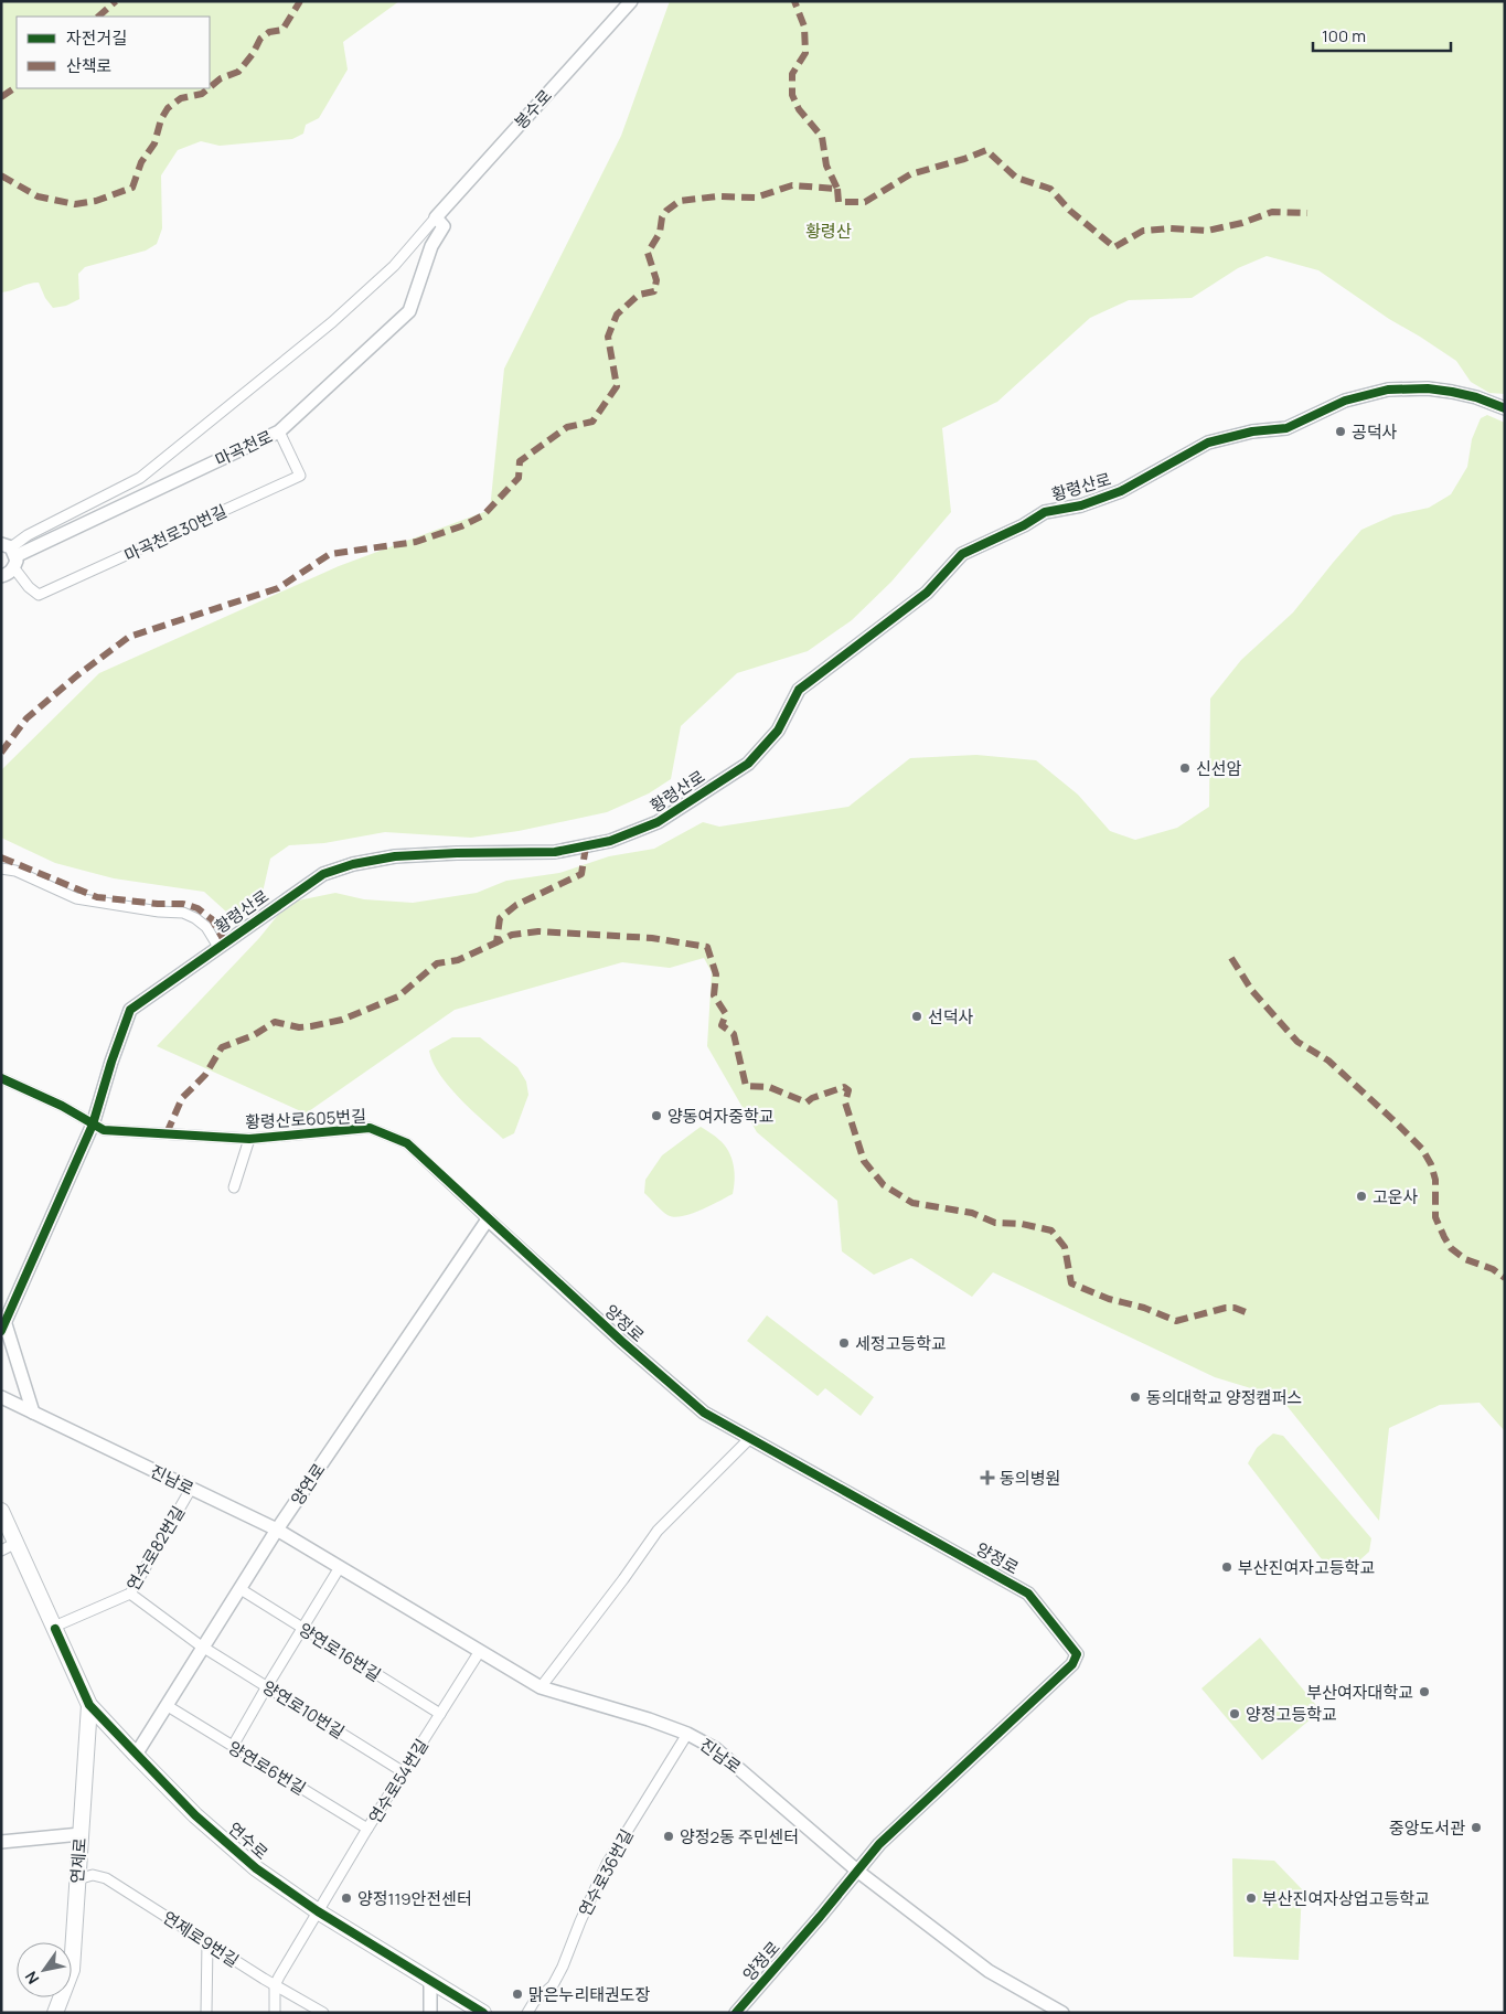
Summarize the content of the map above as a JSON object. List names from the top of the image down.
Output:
{
  "streets": {
    "main road": ["연수로", "연제로"],
    "street": [
      "봉수로",
      "마곡천로",
      "황령산로",
      "마곡천로30번길",
      "황령산로605번길",
      "양정로",
      "진남로",
      "양연로",
      "연수로82번길",
      "양연로16번길",
      "양연로10번길",
      "양연로6번길",
      "연수로54번길",
      "연수로36번길",
      "연제로9번길"
    ]
  },
  "crossings": [
    ["봉수로", "마곡천로"],
    ["마곡천로", "마곡천로30번길"],
    ["황령산로", "황령산로605번길"],
    ["황령산로605번길", "양정로"],
    ["황령산로605번길", "양연로"],
    ["양정로", "진남로"],
    ["양정로", "양연로"],
    ["진남로", "양연로"],
    ["진남로", "연수로82번길"],
    ["진남로", "연수로54번길"],
    ["진남로", "연수로36번길"],
    ["양연로", "양연로16번길"],
    ["양연로", "양연로10번길"],
    ["양연로", "양연로6번길"],
    ["양연로", "연수로"],
    ["연수로82번길", "양연로10번길"],
    ["연수로82번길", "연수로"],
    ["양연로16번길", "연수로54번길"],
    ["양연로10번길", "연수로54번길"],
    ["양연로6번길", "연수로54번길"],
    ["연수로54번길", "연수로"],
    ["연수로54번길", "연제로9번길"],
    ["연수로", "연제로"],
    ["연제로", "연제로9번길"]
  ],
  "parks": ["황령산"],
  "places": {
    "other": [
      "공덕사",
      "신선암",
      "선덕사",
      "양동여자중학교",
      "고운사",
      "세정고등학교",
      "동의대학교 양정캠퍼스",
      "부산진여자고등학교",
      "부산여자대학교",
      "양정고등학교",
      "중앙도서관",
      "양정2동 주민센터",
      "양정119안전센터",
      "부산진여자상업고등학교",
      "맑은누리태권도장"
    ],
    "health": ["동의병원"]
  },
  "legend": ["자전거길", "산책로"],
  "scale_bar": "100 m",
  "north": "bottom left"
}
